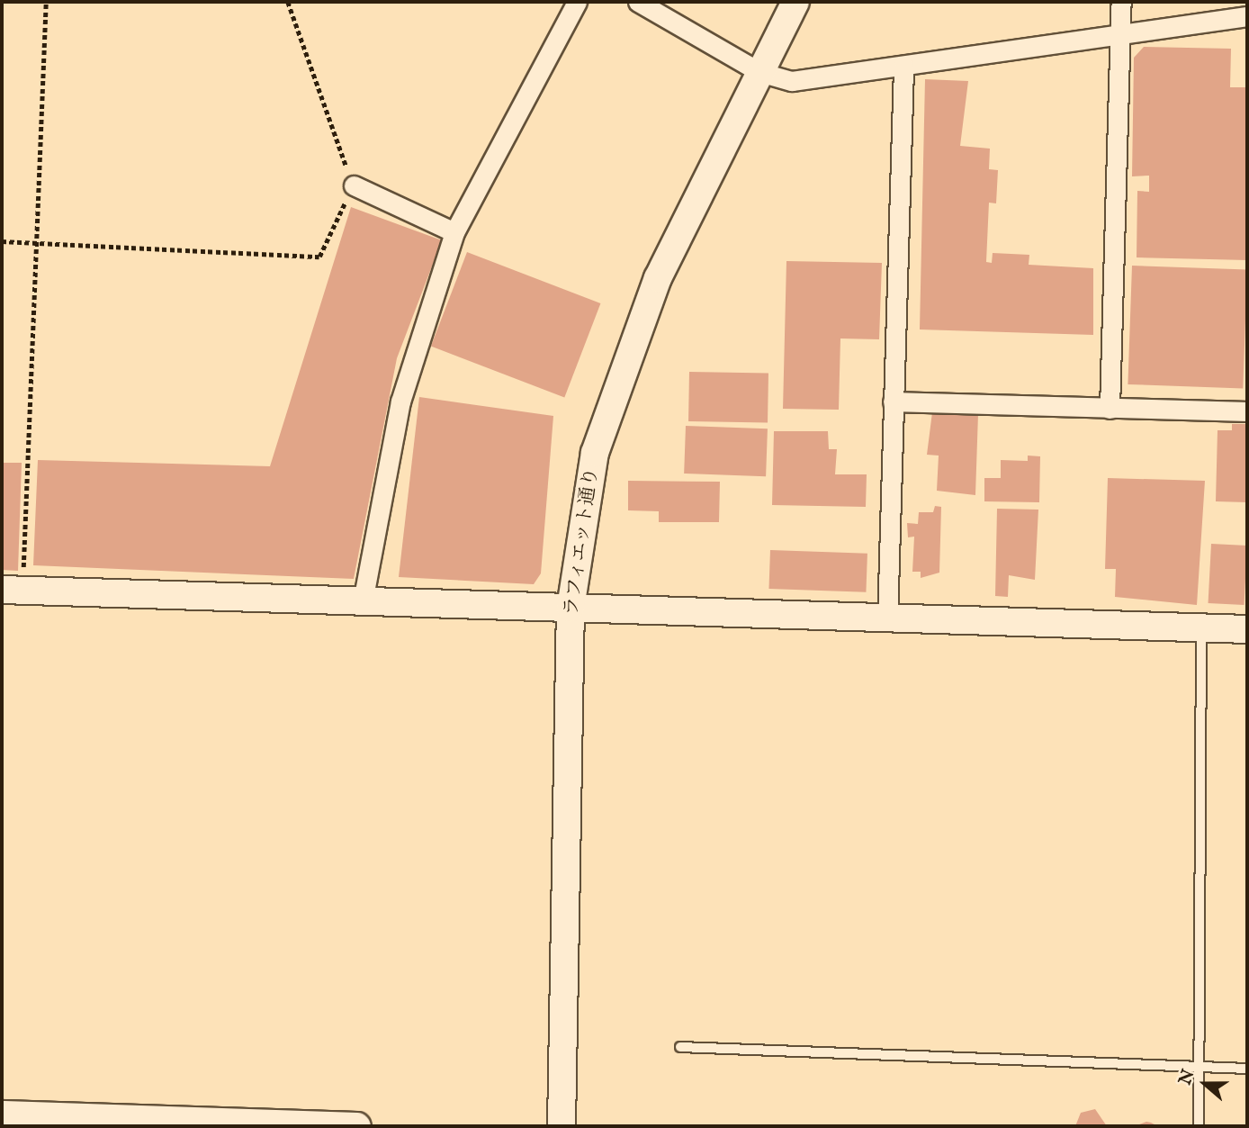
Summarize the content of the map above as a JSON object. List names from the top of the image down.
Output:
{
  "streets": {
    "street": ["ラフィエット通り"]
  },
  "north": "left"
}
